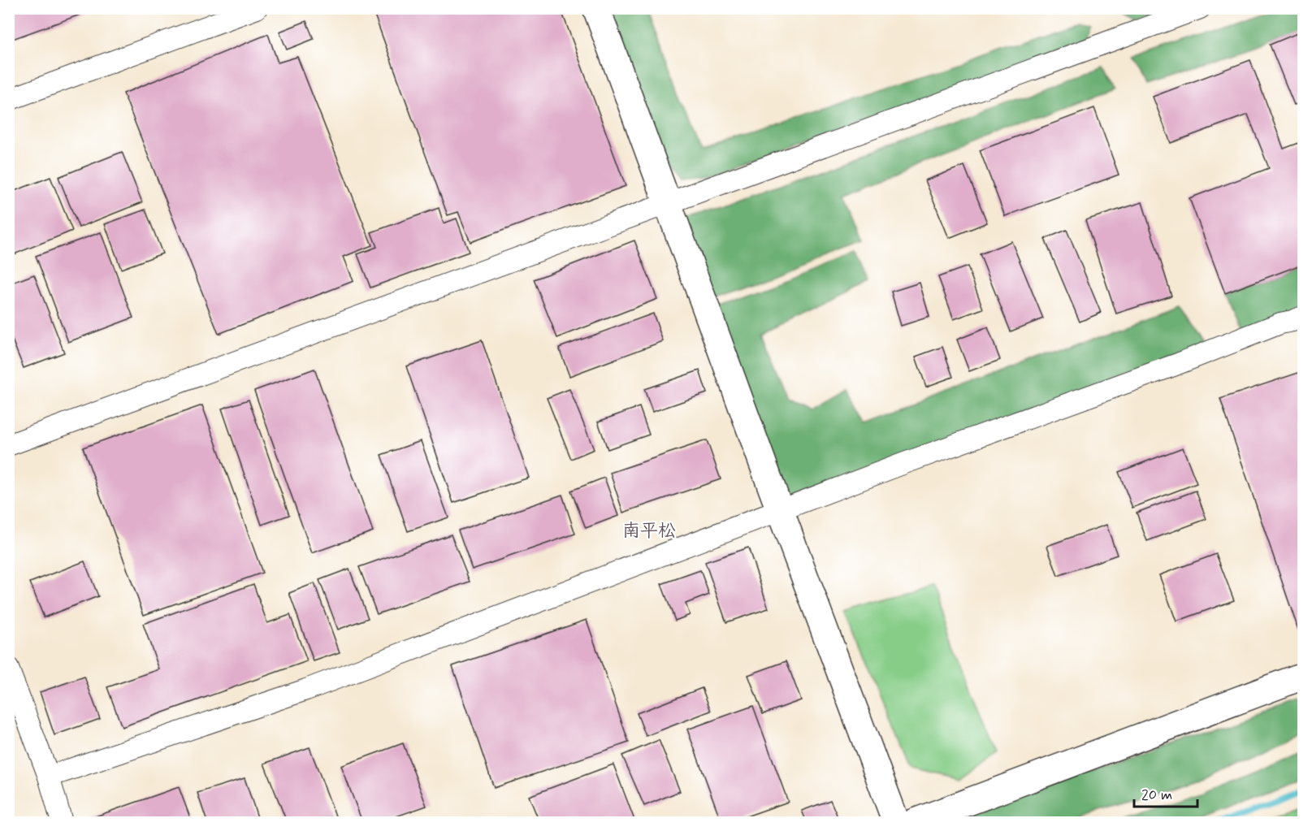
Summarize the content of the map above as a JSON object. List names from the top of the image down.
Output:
{
  "districts": ["南平松"],
  "scale_bar": "20 m"
}
